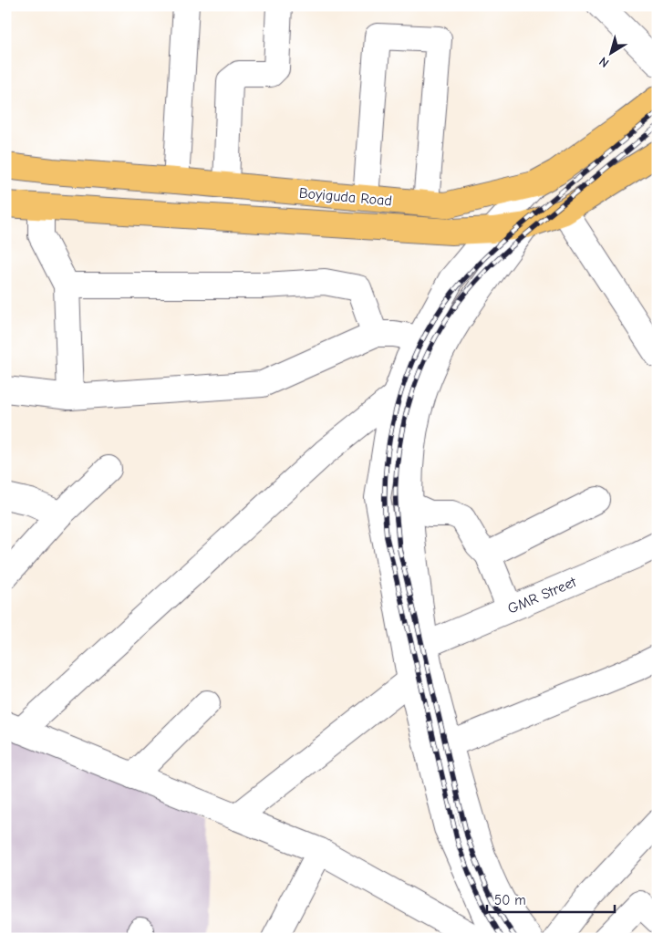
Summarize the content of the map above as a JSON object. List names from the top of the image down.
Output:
{
  "streets": {
    "main road": ["Boyiguda Road"],
    "street": ["GMR Street"]
  },
  "scale_bar": "50 m",
  "north": "bottom left"
}
